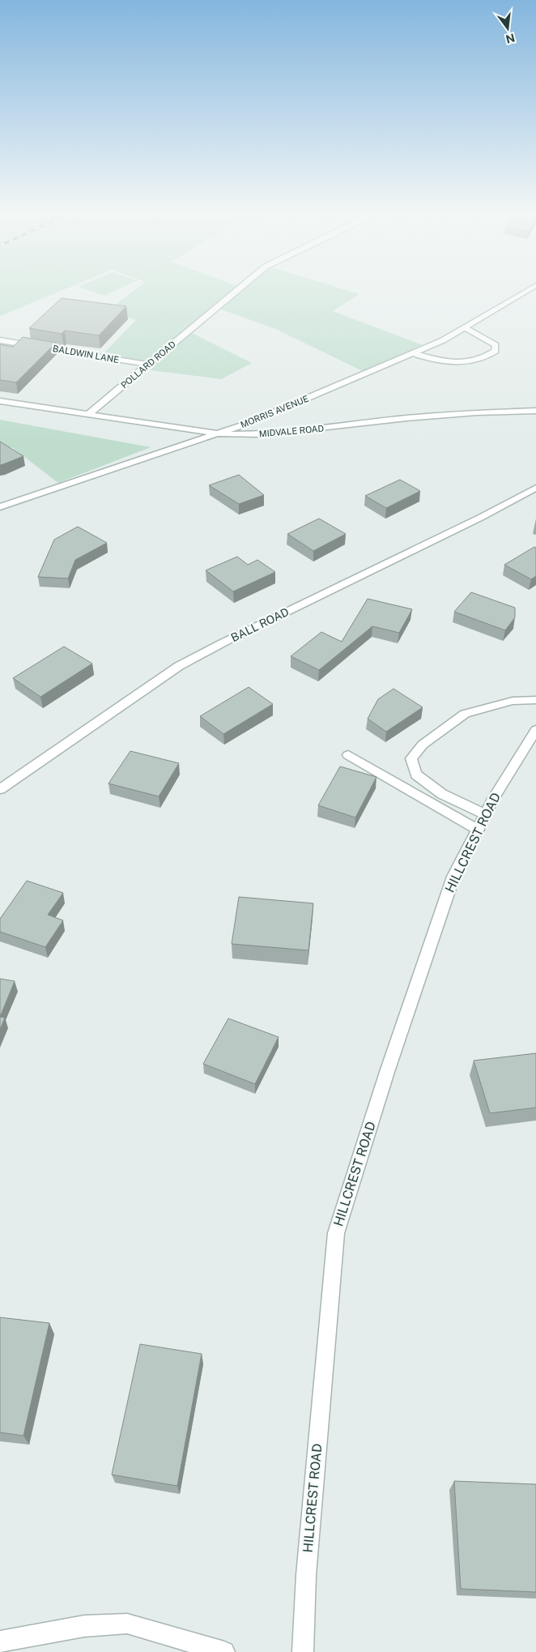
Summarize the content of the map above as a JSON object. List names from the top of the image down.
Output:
{
  "streets": {
    "street": [
      "BALDWIN LANE",
      "POLLARD ROAD",
      "MORRIS AVENUE",
      "MIDVALE ROAD",
      "BALL ROAD",
      "HILLCREST ROAD"
    ]
  },
  "crossings": [
    ["BALDWIN LANE", "POLLARD ROAD"],
    ["POLLARD ROAD", "MIDVALE ROAD"],
    ["MORRIS AVENUE", "MIDVALE ROAD"]
  ],
  "north": "bottom"
}
